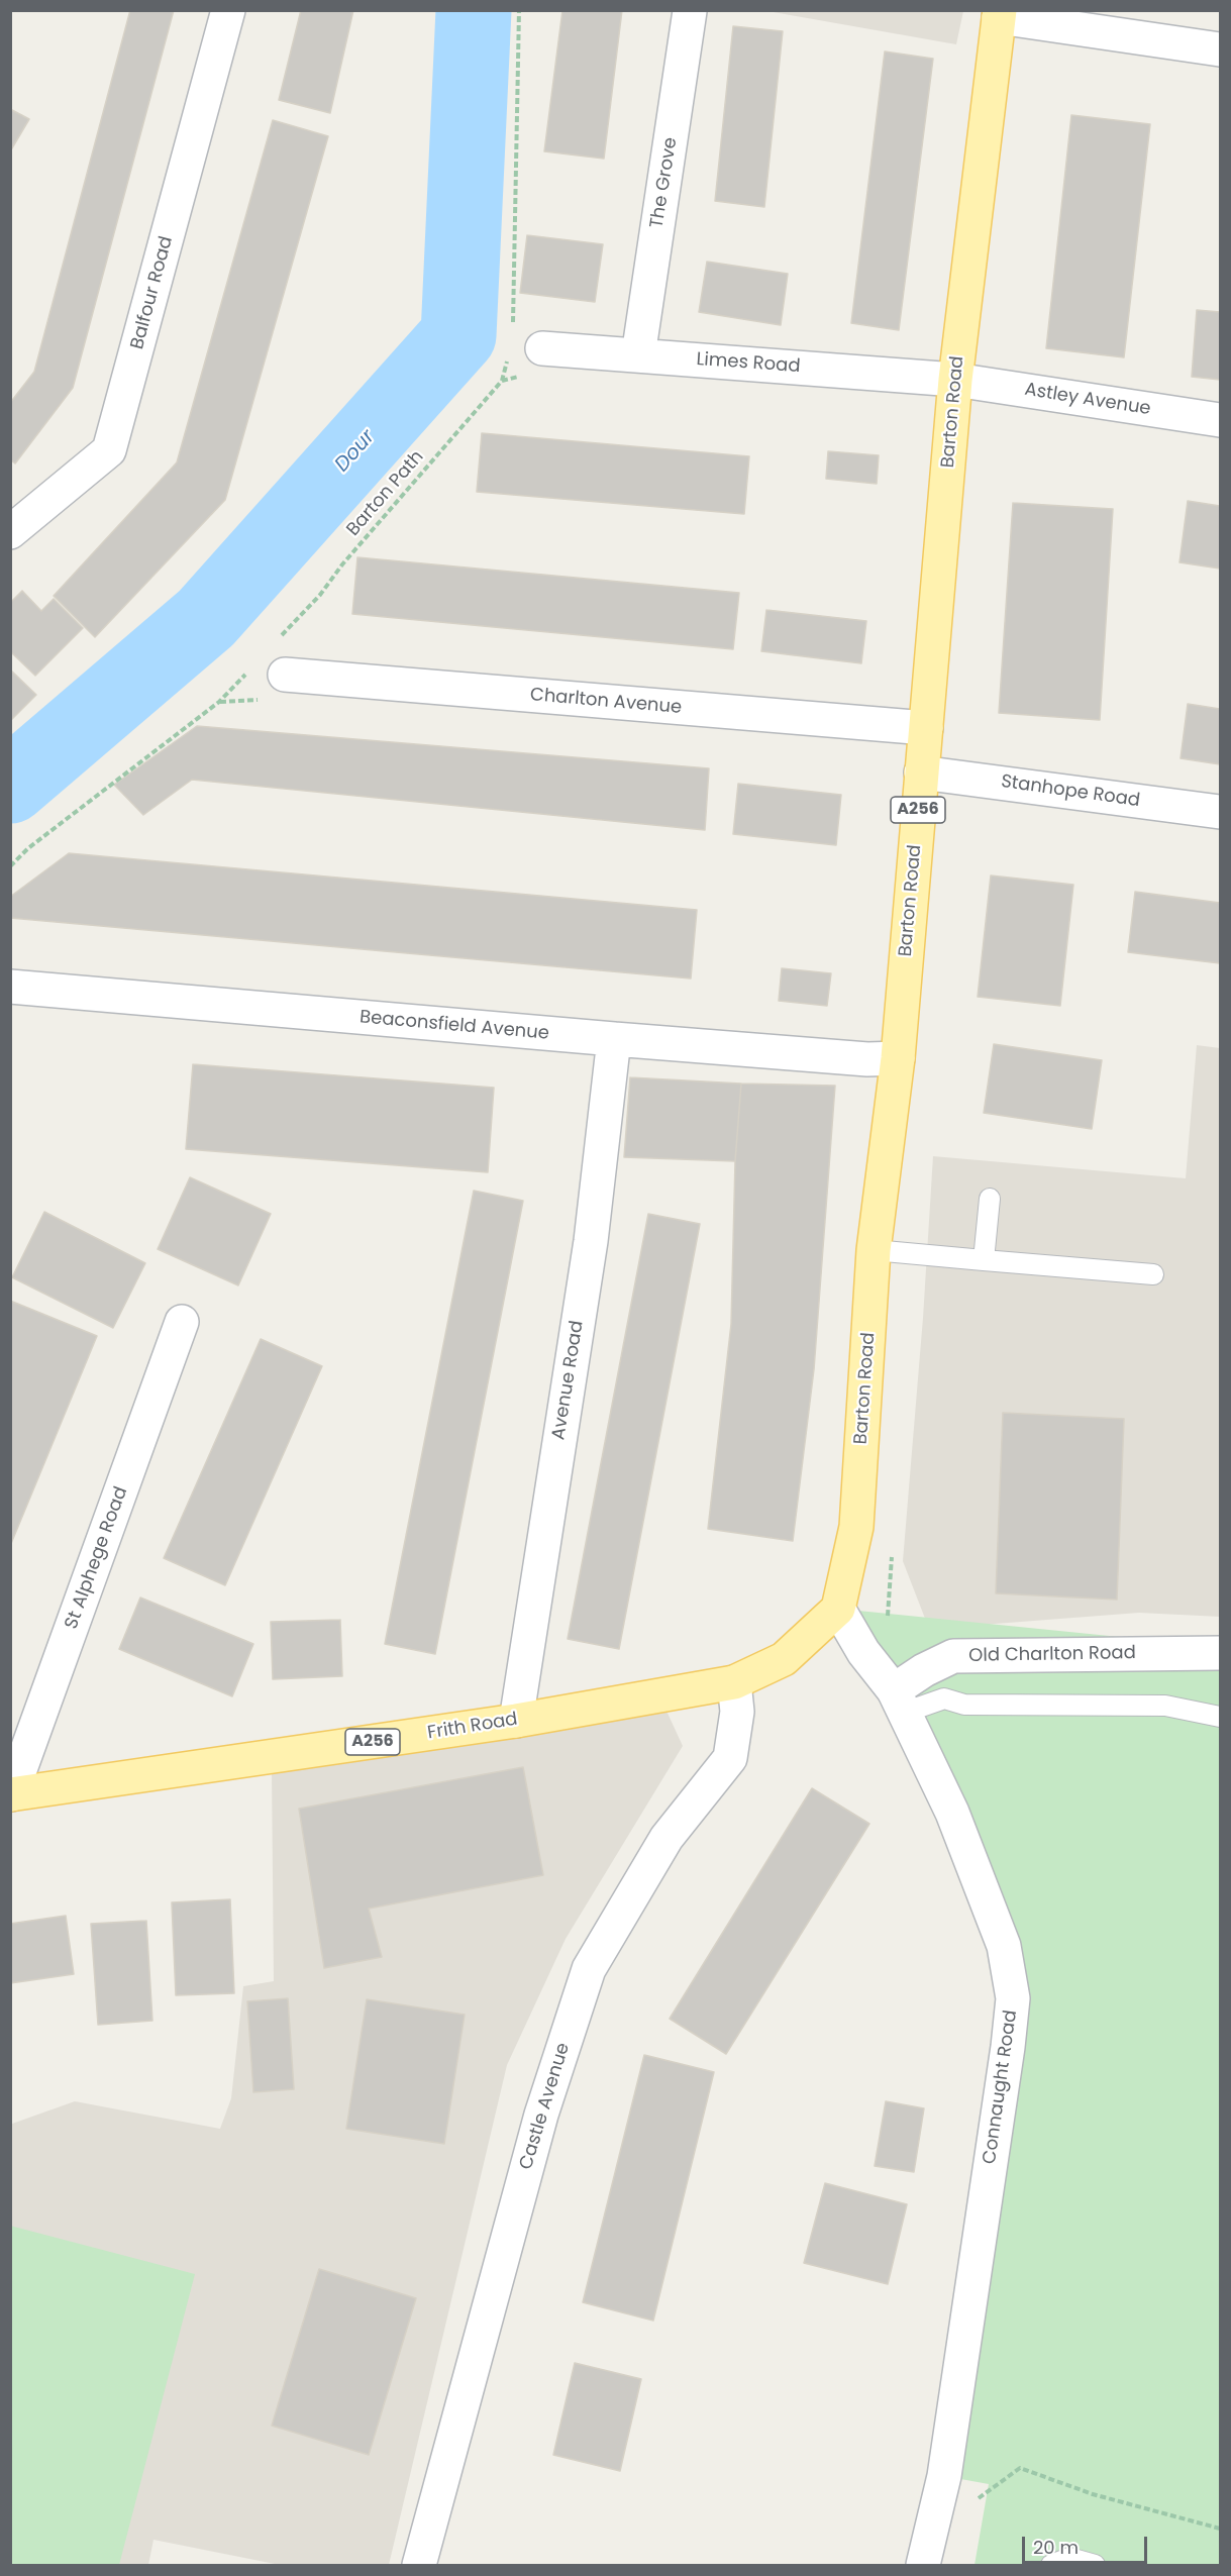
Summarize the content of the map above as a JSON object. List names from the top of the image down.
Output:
{
  "streets": {
    "main road": ["Barton Road", "A256", "Frith Road"],
    "street": [
      "The Grove",
      "Balfour Road",
      "Limes Road",
      "Astley Avenue",
      "Charlton Avenue",
      "Stanhope Road",
      "Beaconsfield Avenue",
      "Avenue Road",
      "St Alphege Road",
      "Old Charlton Road",
      "Connaught Road",
      "Castle Avenue"
    ],
    "path": ["Barton Path"]
  },
  "crossings": [
    ["The Grove", "Limes Road"],
    ["Limes Road", "Astley Avenue"],
    ["Limes Road", "Barton Road"],
    ["Astley Avenue", "Barton Road"],
    ["Barton Road", "Charlton Avenue"],
    ["Barton Road", "Stanhope Road"],
    ["Barton Road", "Beaconsfield Avenue"],
    ["Barton Road", "Frith Road"],
    ["Barton Road", "Connaught Road"],
    ["Beaconsfield Avenue", "Avenue Road"],
    ["Avenue Road", "Frith Road"],
    ["St Alphege Road", "Frith Road"],
    ["Old Charlton Road", "Connaught Road"],
    ["Frith Road", "Connaught Road"],
    ["Frith Road", "Castle Avenue"]
  ],
  "water": ["Dour"],
  "scale_bar": "20 m"
}
